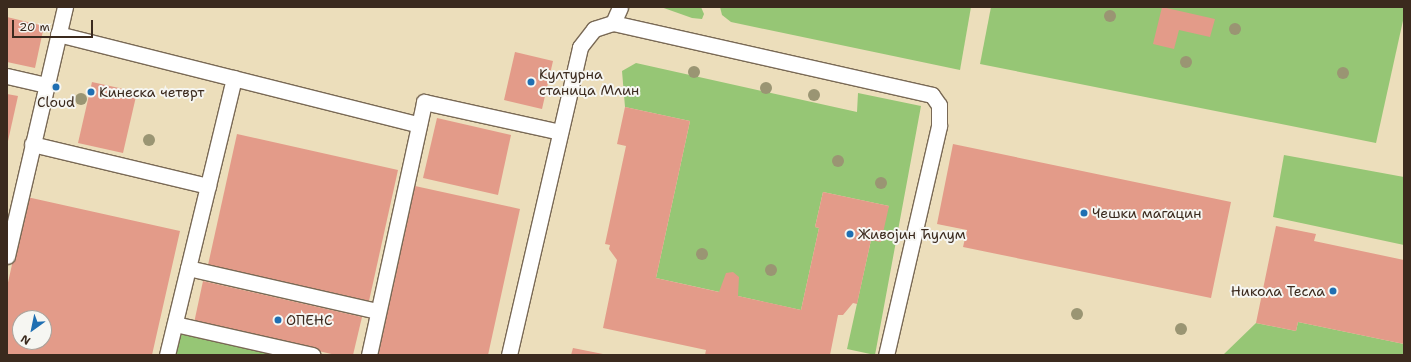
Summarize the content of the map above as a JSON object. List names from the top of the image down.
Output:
{
  "places": [
    "Културна станица Млин",
    "Cloud",
    "Кинеска четврт",
    "Чешки магацин",
    "Живојин Ћулум",
    "Никола Тесла",
    "ОПЕНС"
  ],
  "scale_bar": "20 m",
  "north": "bottom left"
}
